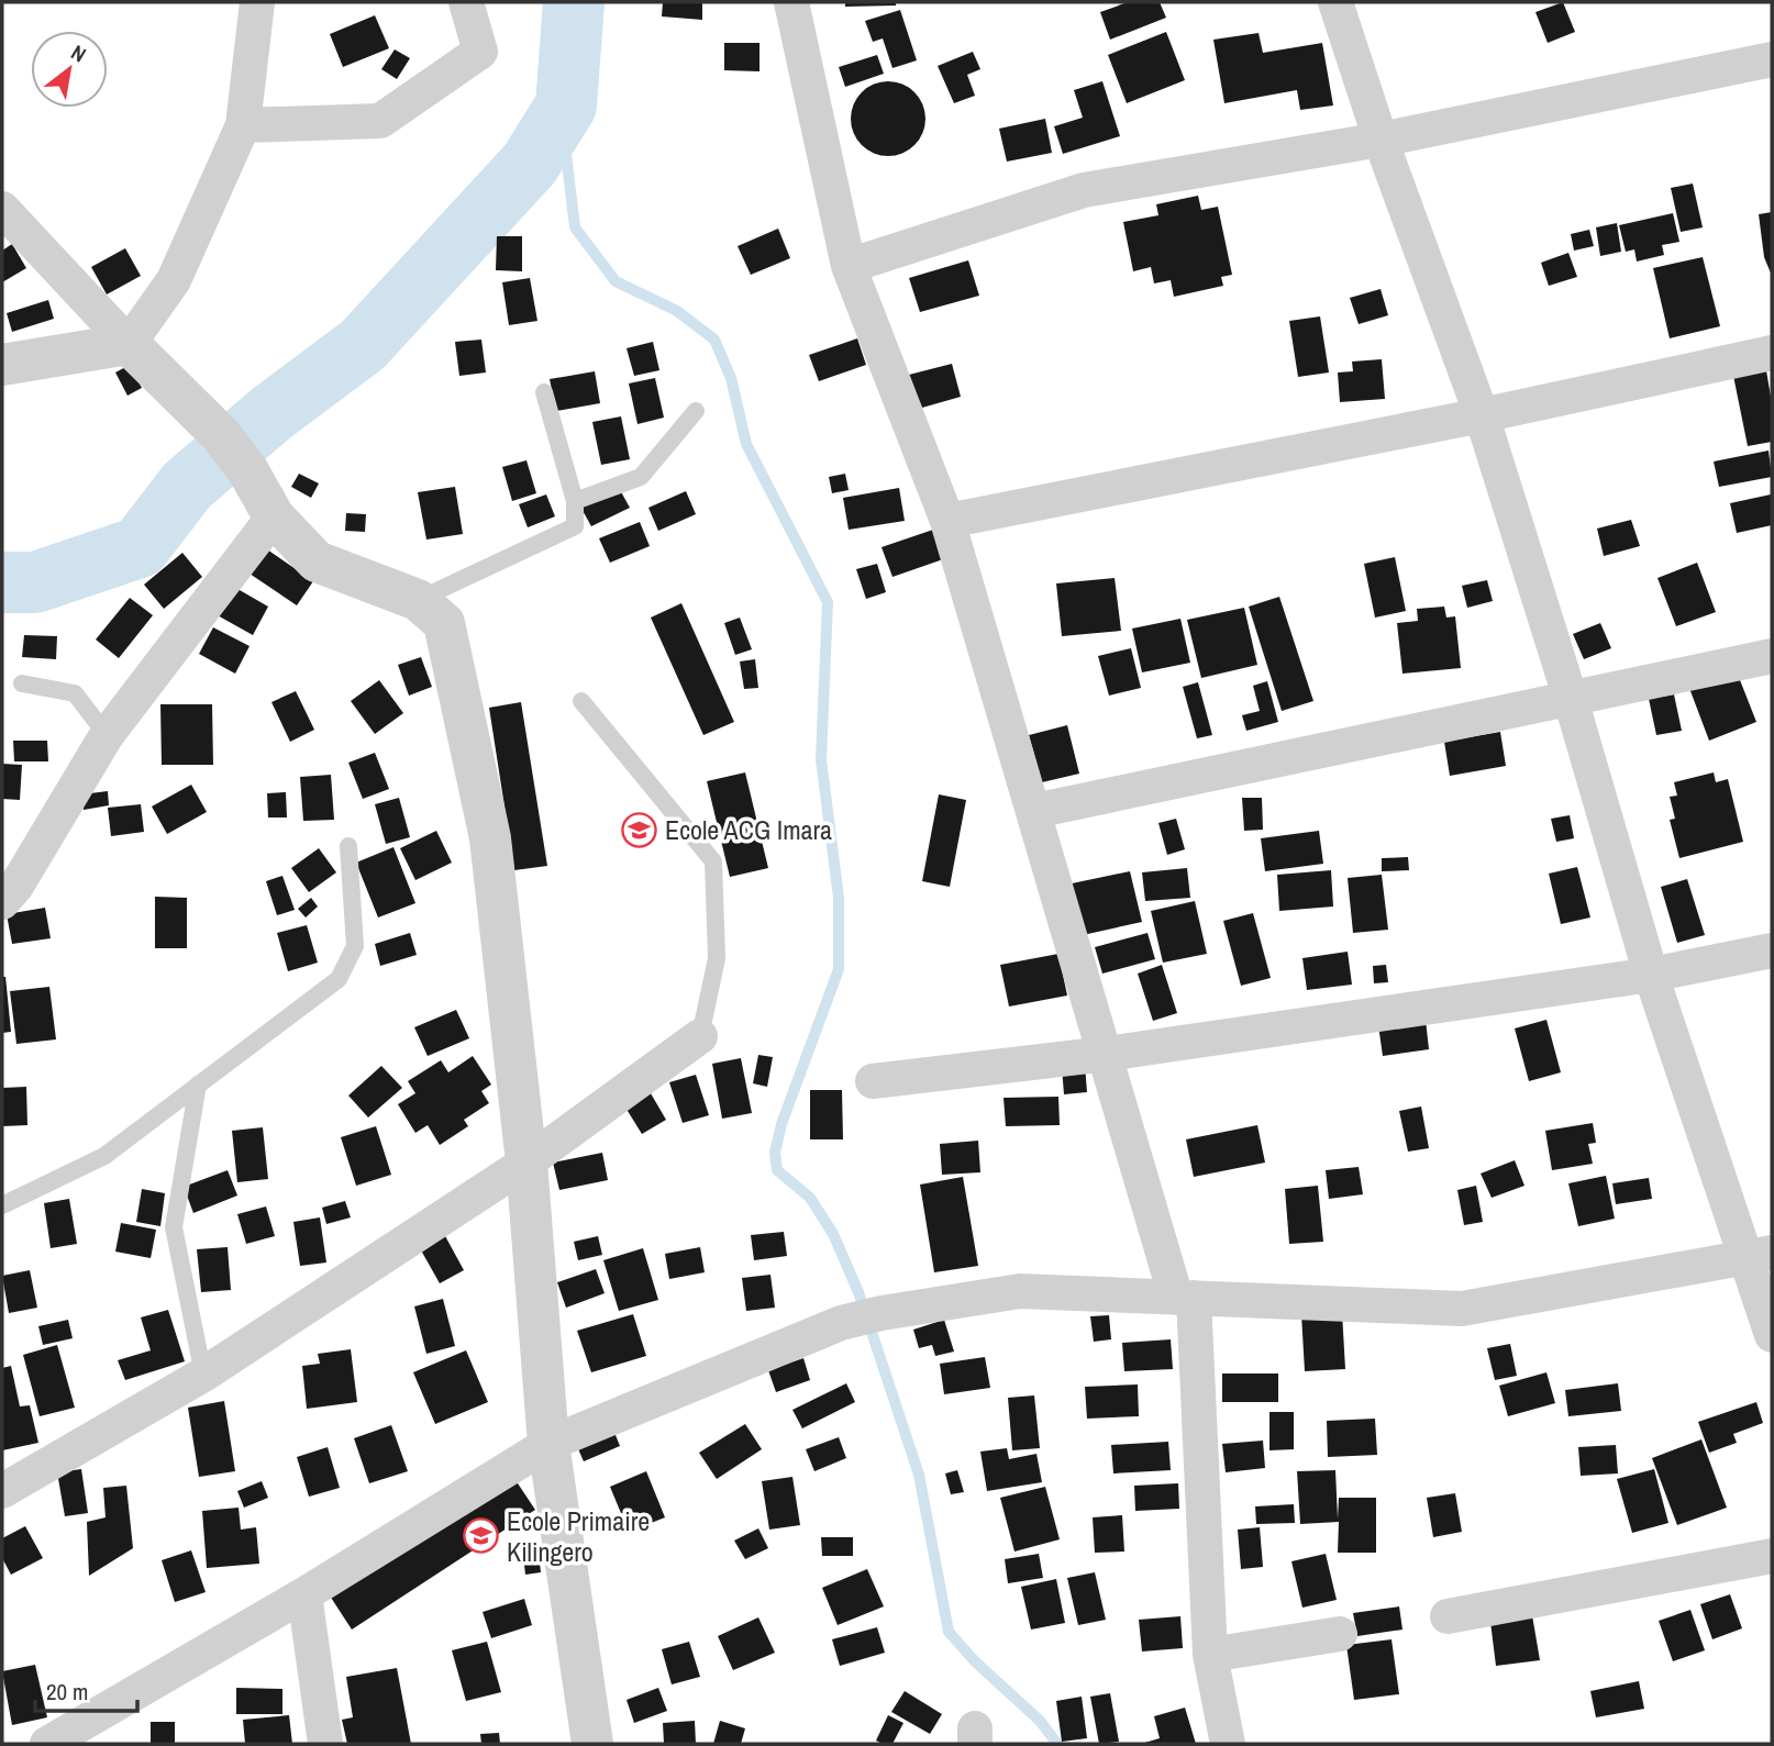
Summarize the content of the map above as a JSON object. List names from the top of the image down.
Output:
{
  "places": {
    "school or university": ["Ecole ACG Imara", "Ecole Primaire Kilingero"]
  },
  "scale_bar": "20 m",
  "north": "top right"
}
